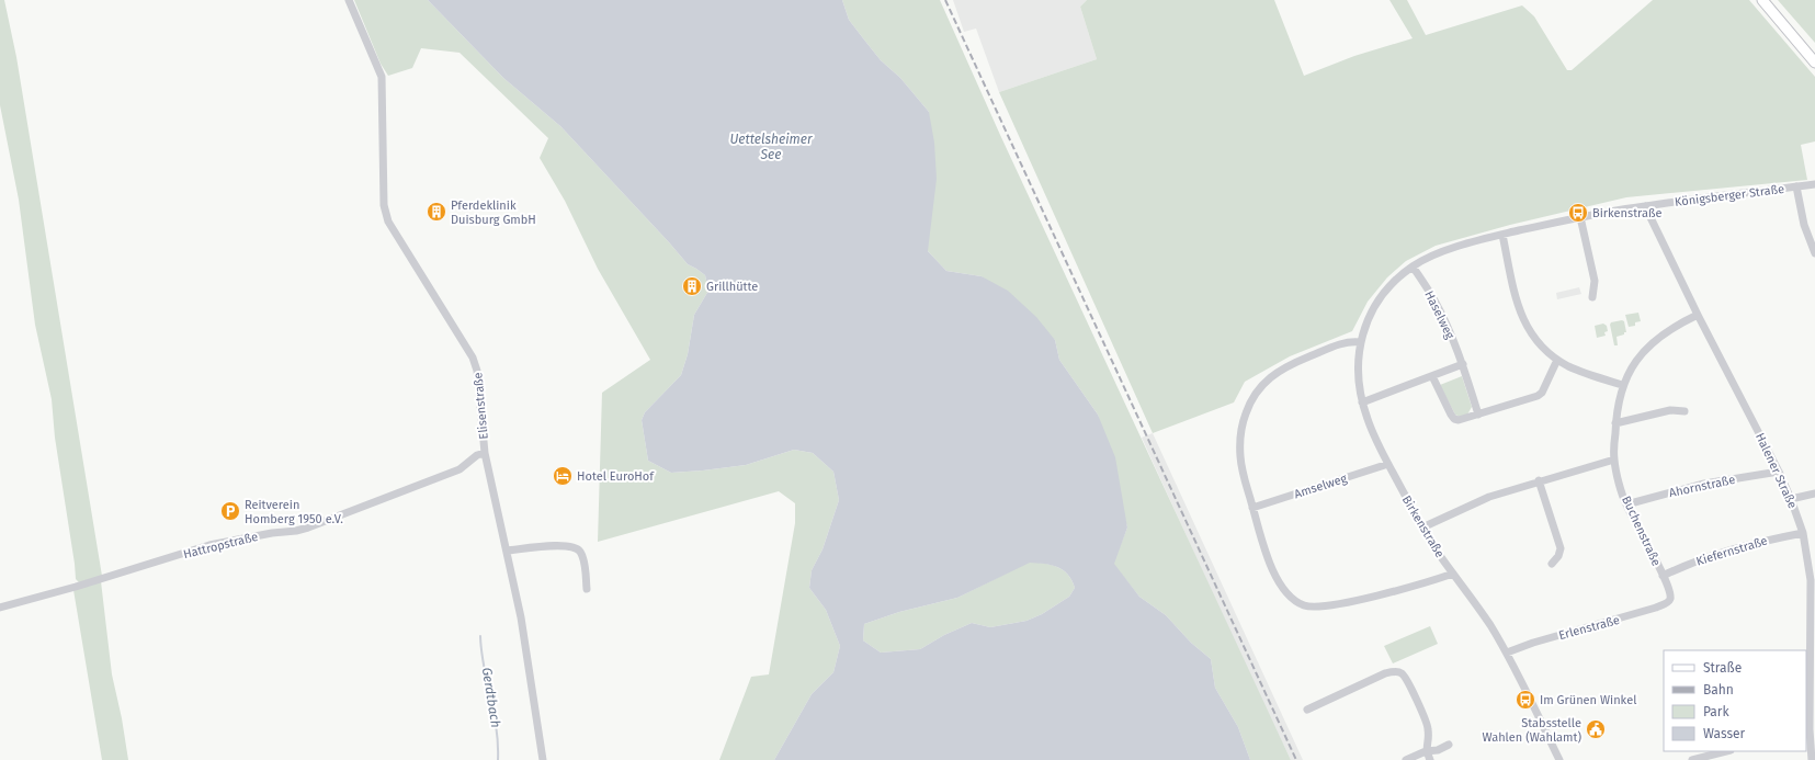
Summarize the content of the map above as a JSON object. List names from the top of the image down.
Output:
{
  "streets": {
    "street": [
      "Königsberger Straße",
      "Haselweg",
      "Elisenstraße",
      "Halener Straße",
      "Amselweg",
      "Ahornstraße",
      "Birkenstraße",
      "Buchenstraße",
      "Hattropstraße",
      "Kiefernstraße",
      "Erlenstraße"
    ]
  },
  "crossings": [
    ["Königsberger Straße", "Halener Straße"],
    ["Königsberger Straße", "Birkenstraße"],
    ["Haselweg", "Birkenstraße"],
    ["Elisenstraße", "Hattropstraße"],
    ["Halener Straße", "Ahornstraße"],
    ["Halener Straße", "Birkenstraße"],
    ["Halener Straße", "Buchenstraße"],
    ["Halener Straße", "Kiefernstraße"],
    ["Amselweg", "Birkenstraße"],
    ["Ahornstraße", "Buchenstraße"],
    ["Birkenstraße", "Erlenstraße"],
    ["Buchenstraße", "Kiefernstraße"],
    ["Buchenstraße", "Erlenstraße"]
  ],
  "water": ["Uettelsheimer See", "Gerdtbach"],
  "places": {
    "building": ["Pferdeklinik Duisburg GmbH", "Grillhütte"],
    "bus stop": ["Birkenstraße", "Im Grünen Winkel"],
    "hotel": ["Hotel EuroHof"],
    "parking": ["Reitverein Homberg 1950 e.V."],
    "public building": ["Stabsstelle Wahlen (Wahlamt)"]
  },
  "legend": [
    "Straße",
    "Bahn",
    "Park",
    "Wasser"
  ]
}
